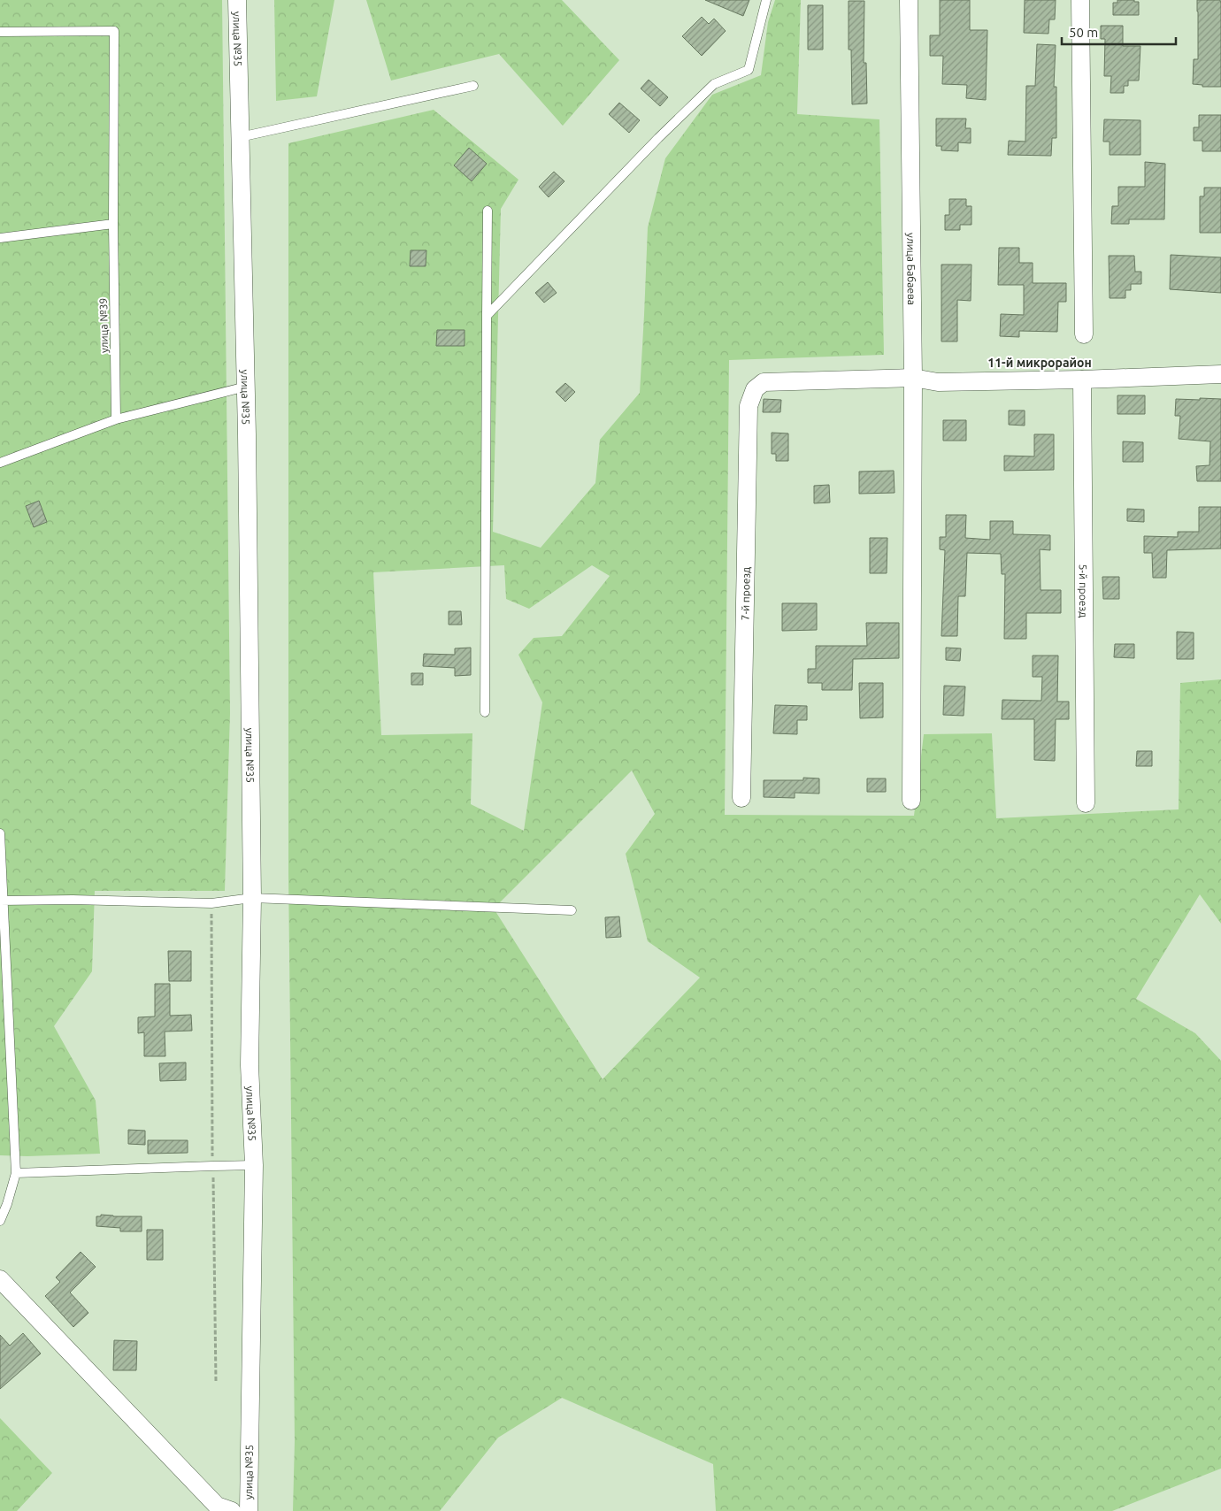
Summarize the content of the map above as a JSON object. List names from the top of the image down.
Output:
{
  "streets": {
    "street": [
      "улица №35",
      "улица Бабаева",
      "5-й проезд",
      "7-й проезд"
    ],
    "lane": ["улица №39"]
  },
  "crossings": [
    ["улица Бабаева", "7-й проезд"]
  ],
  "districts": ["11-й микрорайон"],
  "scale_bar": "50 m"
}
